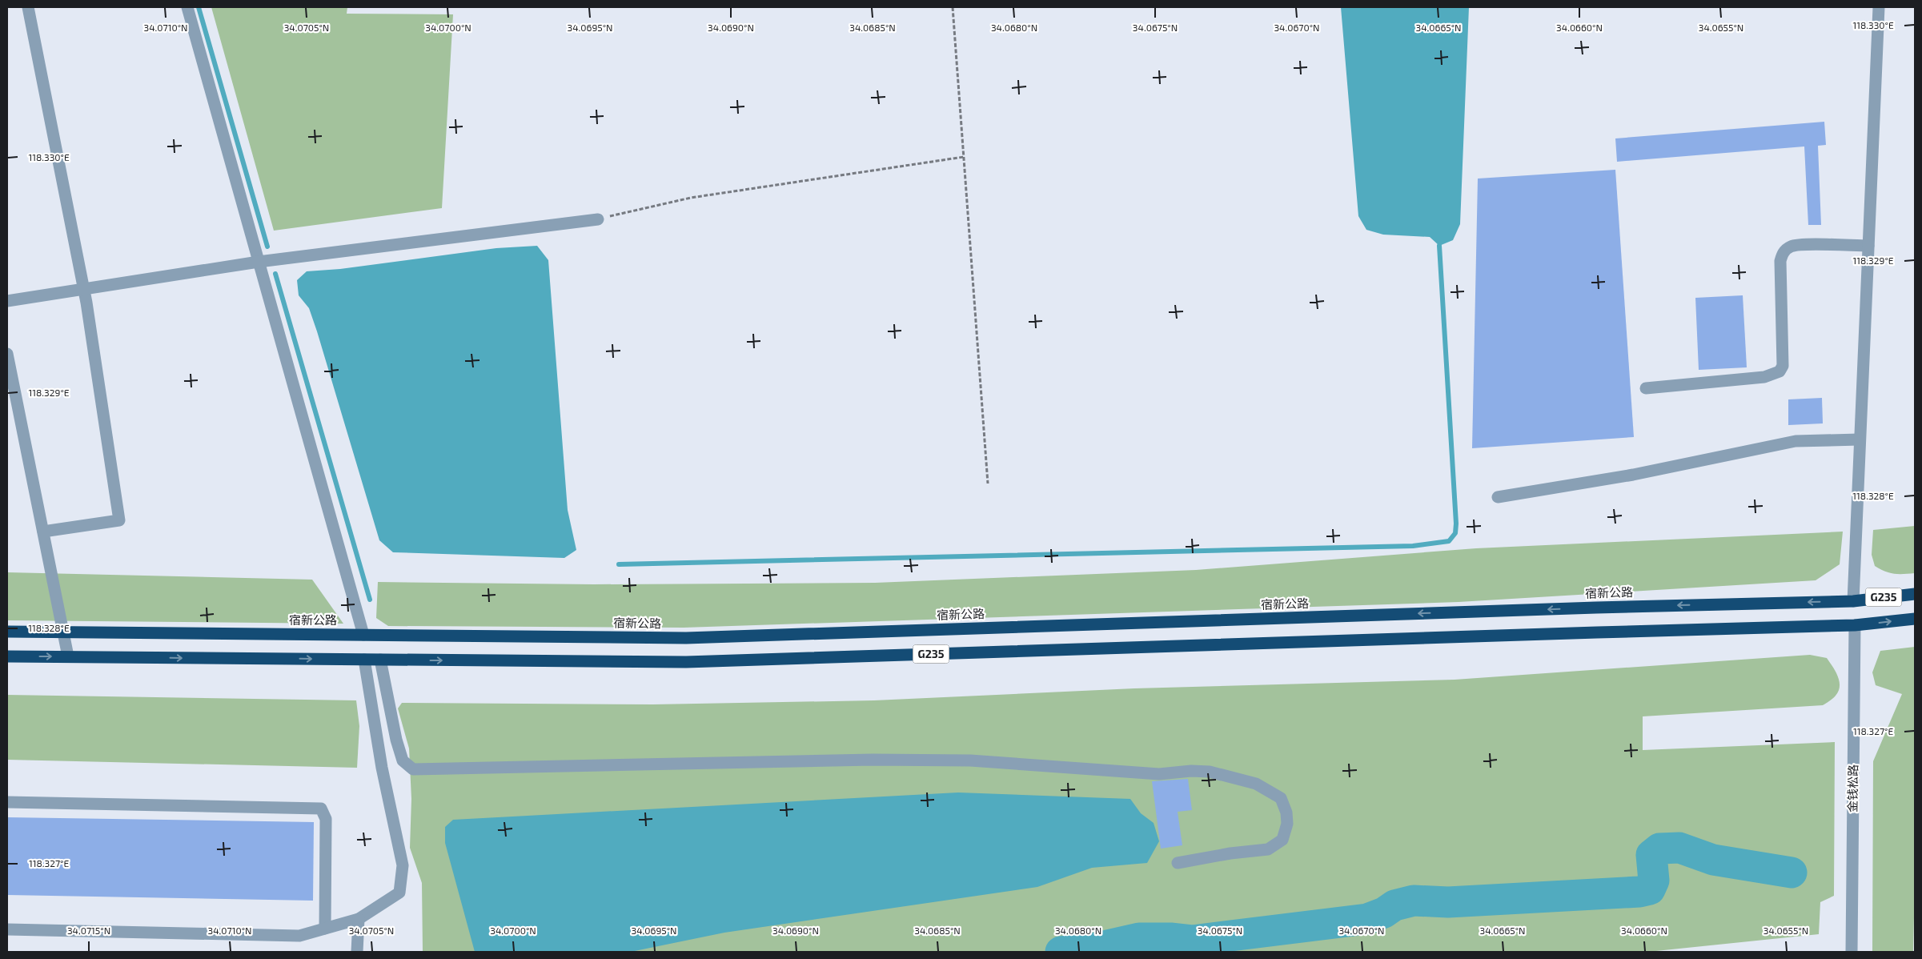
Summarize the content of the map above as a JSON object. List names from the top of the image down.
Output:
{
  "streets": {
    "highway": ["宿新公路", "G235"],
    "street": ["金钱松路"]
  },
  "crossings": [
    ["G235", "金钱松路"]
  ],
  "coordinates": [
    "118.330°E",
    "34.0710°N",
    "34.0705°N",
    "34.0700°N",
    "34.0695°N",
    "34.0690°N",
    "34.0685°N",
    "34.0680°N",
    "34.0675°N",
    "34.0670°N",
    "34.0665°N",
    "34.0660°N",
    "34.0655°N",
    "118.329°E",
    "118.328°E",
    "118.327°E",
    "34.0715°N"
  ]
}
